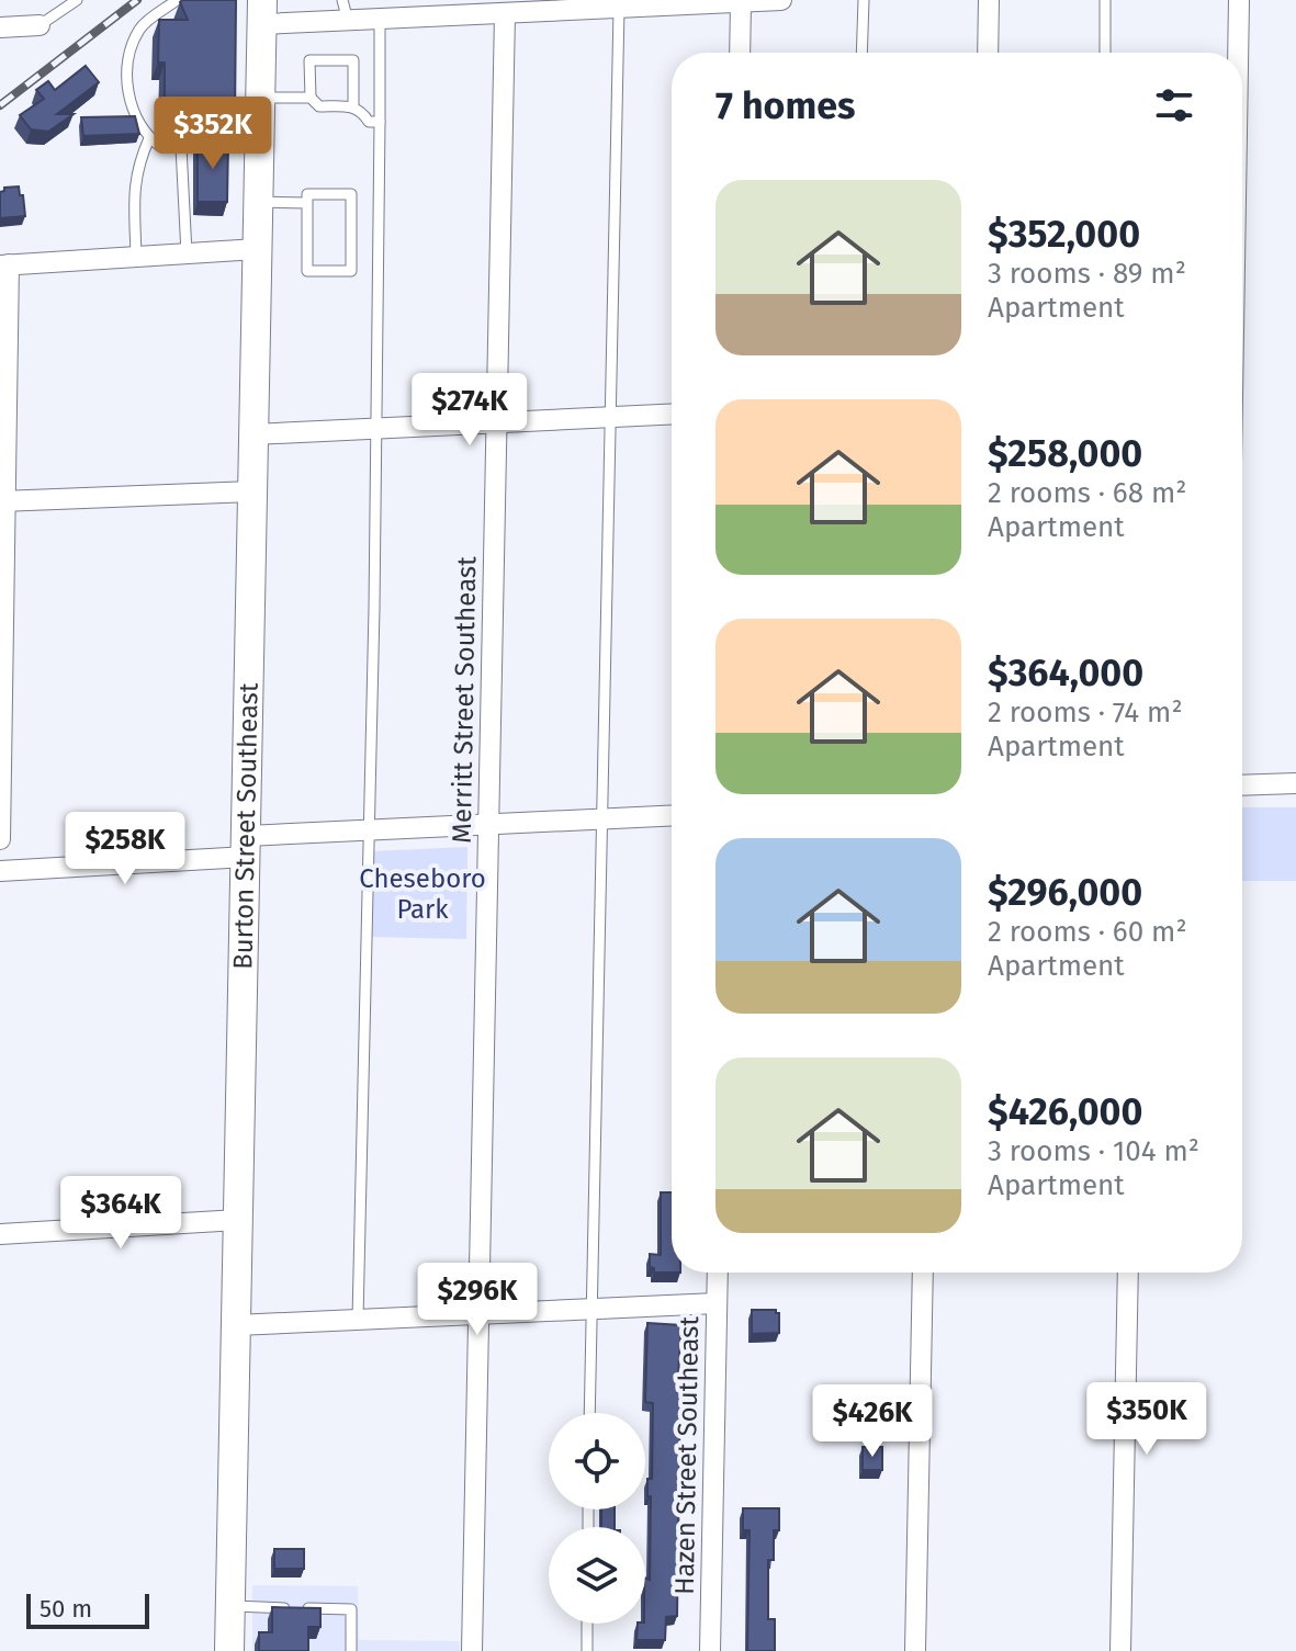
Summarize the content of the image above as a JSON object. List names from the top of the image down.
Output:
{
  "streets": {
    "main road": ["Burton Street Southeast"],
    "street": ["Merritt Street Southeast", "Hazen Street Southeast"]
  },
  "parks": ["Cheseboro Park"],
  "scale_bar": "50 m",
  "page": {
    "heading": "7 homes",
    "price": [
      "$352K",
      "$274K",
      "$258K",
      "$364K",
      "$296K",
      "$350K",
      "$426K"
    ],
    "list": [
      {
        "name": "$352,000",
        "note": "3 rooms · 89 m² · Apartment"
      },
      {
        "name": "$258,000",
        "note": "2 rooms · 68 m² · Apartment"
      },
      {
        "name": "$364,000",
        "note": "2 rooms · 74 m² · Apartment"
      },
      {
        "name": "$296,000",
        "note": "2 rooms · 60 m² · Apartment"
      },
      {
        "name": "$426,000",
        "note": "3 rooms · 104 m² · Apartment"
      }
    ],
    "scale": "50 m"
  }
}
